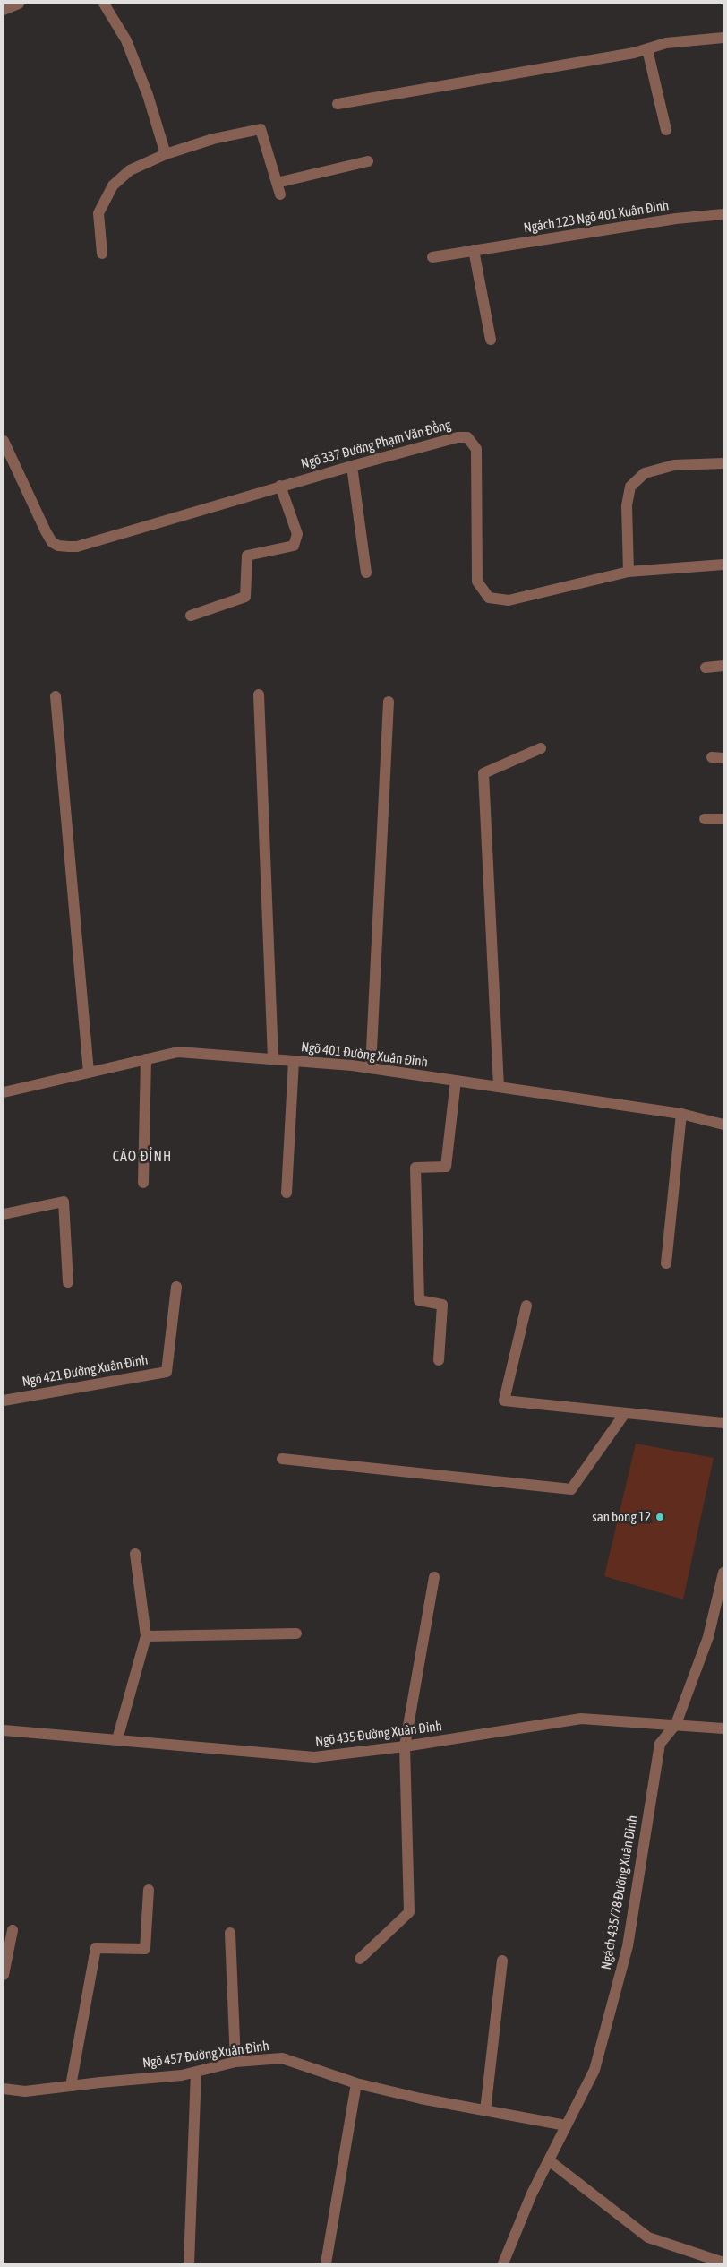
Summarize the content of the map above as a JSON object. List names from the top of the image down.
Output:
{
  "streets": {
    "street": [
      "Ngách 123 Ngõ 401 Xuân Đỉnh",
      "Ngõ 337 Đường Phạm Văn Đồng",
      "Ngõ 401 Đường Xuân Đỉnh",
      "Ngõ 421 Đường Xuân Đỉnh",
      "Ngõ 435 Đường Xuân Đỉnh",
      "Ngách 435/78 Đường Xuân Đỉnh",
      "Ngõ 457 Đường Xuân Đỉnh"
    ]
  },
  "crossings": [
    ["Ngõ 435 Đường Xuân Đỉnh", "Ngách 435/78 Đường Xuân Đỉnh"],
    ["Ngách 435/78 Đường Xuân Đỉnh", "Ngõ 457 Đường Xuân Đỉnh"]
  ],
  "districts": ["CÁO ĐỈNH"],
  "places": ["san bong 12"]
}
